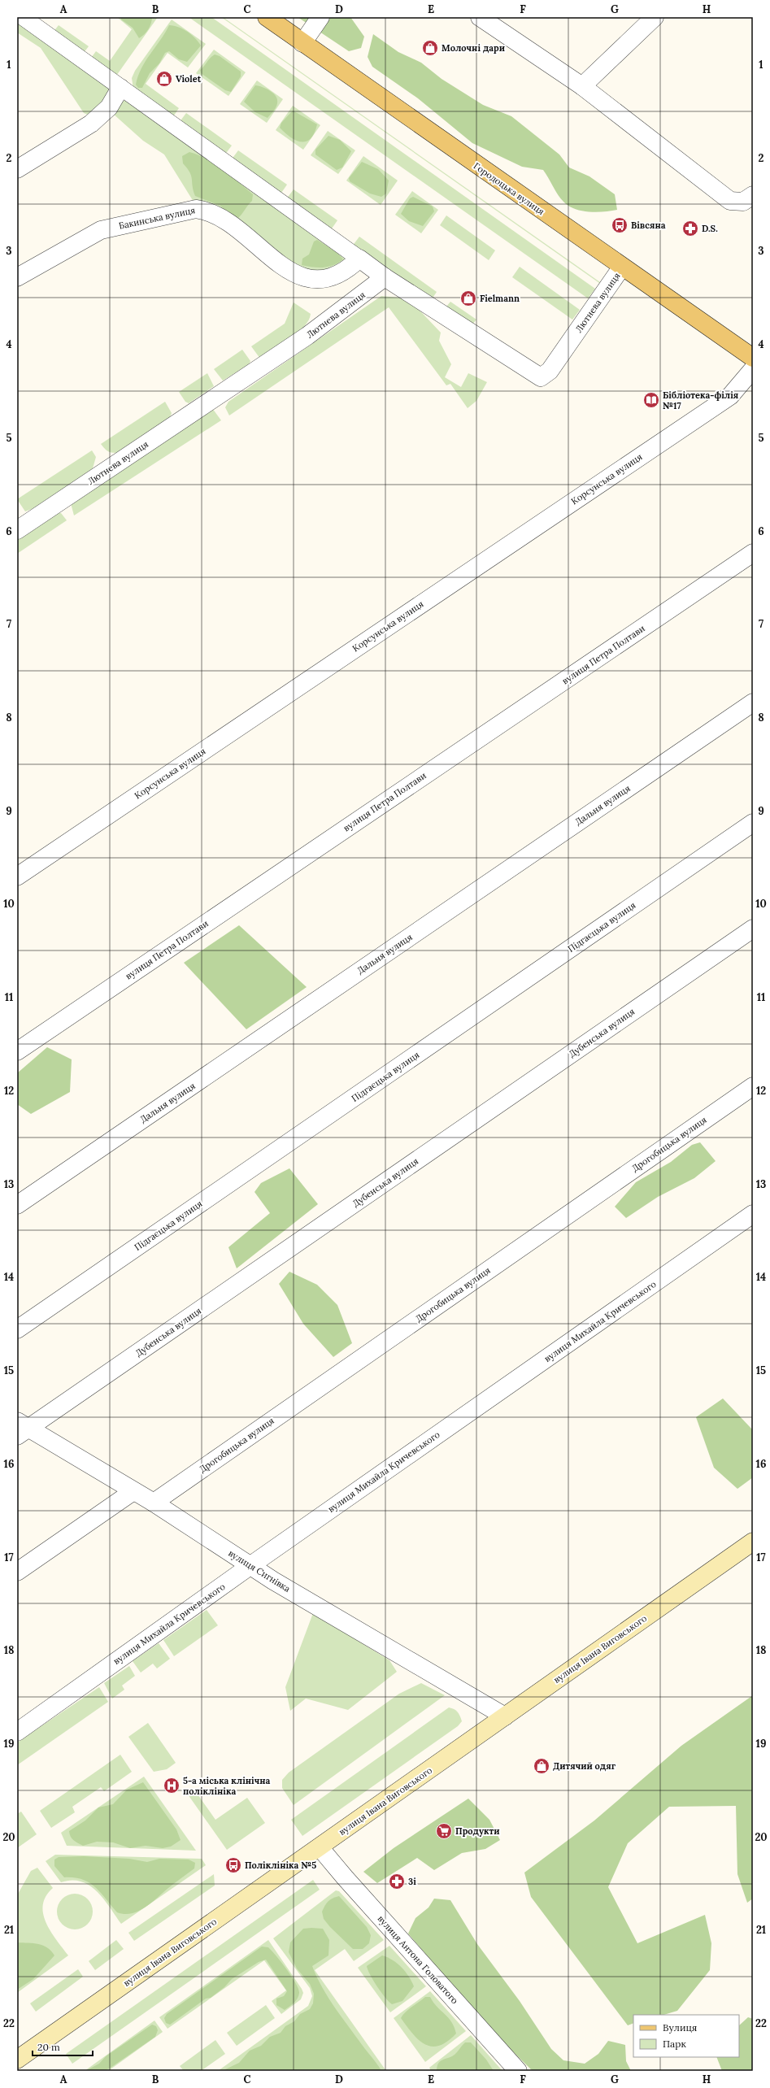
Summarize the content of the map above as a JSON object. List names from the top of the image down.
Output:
{
  "streets": {
    "main road": ["Городоцька вулиця", "вулиця Івана Виговського"],
    "street": [
      "Бакинська вулиця",
      "Лютнева вулиця",
      "Корсунська вулиця",
      "вулиця Петра Полтави",
      "Дальня вулиця",
      "Підгаєцька вулиця",
      "Дубенська вулиця",
      "Дрогобицька вулиця",
      "вулиця Михайла Кричевського",
      "вулиця Сигнівка",
      "вулиця Антона Головатого"
    ]
  },
  "crossings": [
    ["Городоцька вулиця", "Лютнева вулиця"],
    ["Дубенська вулиця", "вулиця Сигнівка"],
    ["Дрогобицька вулиця", "вулиця Сигнівка"],
    ["вулиця Михайла Кричевського", "вулиця Сигнівка"],
    ["вулиця Сигнівка", "вулиця Івана Виговського"],
    ["вулиця Івана Виговського", "вулиця Антона Головатого"]
  ],
  "places": {
    "shop": [
      "Молочні дари",
      "Violet",
      "Fielmann",
      "Дитячий одяг"
    ],
    "bus stop": ["Вівсяна", "Поліклініка №5"],
    "pharmacy": ["D.S.", "3і"],
    "library": ["Бібліотека-філія №17"],
    "hospital": ["5-а міська клінічна поліклініка"],
    "supermarket": ["Продукти"]
  },
  "legend": ["Вулиця", "Парк"],
  "scale_bar": "20 m",
  "grid": {
    "columns": [
      "A",
      "B",
      "C",
      "D",
      "E",
      "F",
      "G",
      "H"
    ],
    "rows": [
      "1",
      "2",
      "3",
      "4",
      "5",
      "6",
      "7",
      "8",
      "9",
      "10",
      "11",
      "12",
      "13",
      "14",
      "15",
      "16",
      "17",
      "18",
      "19",
      "20",
      "21",
      "22"
    ]
  }
}
